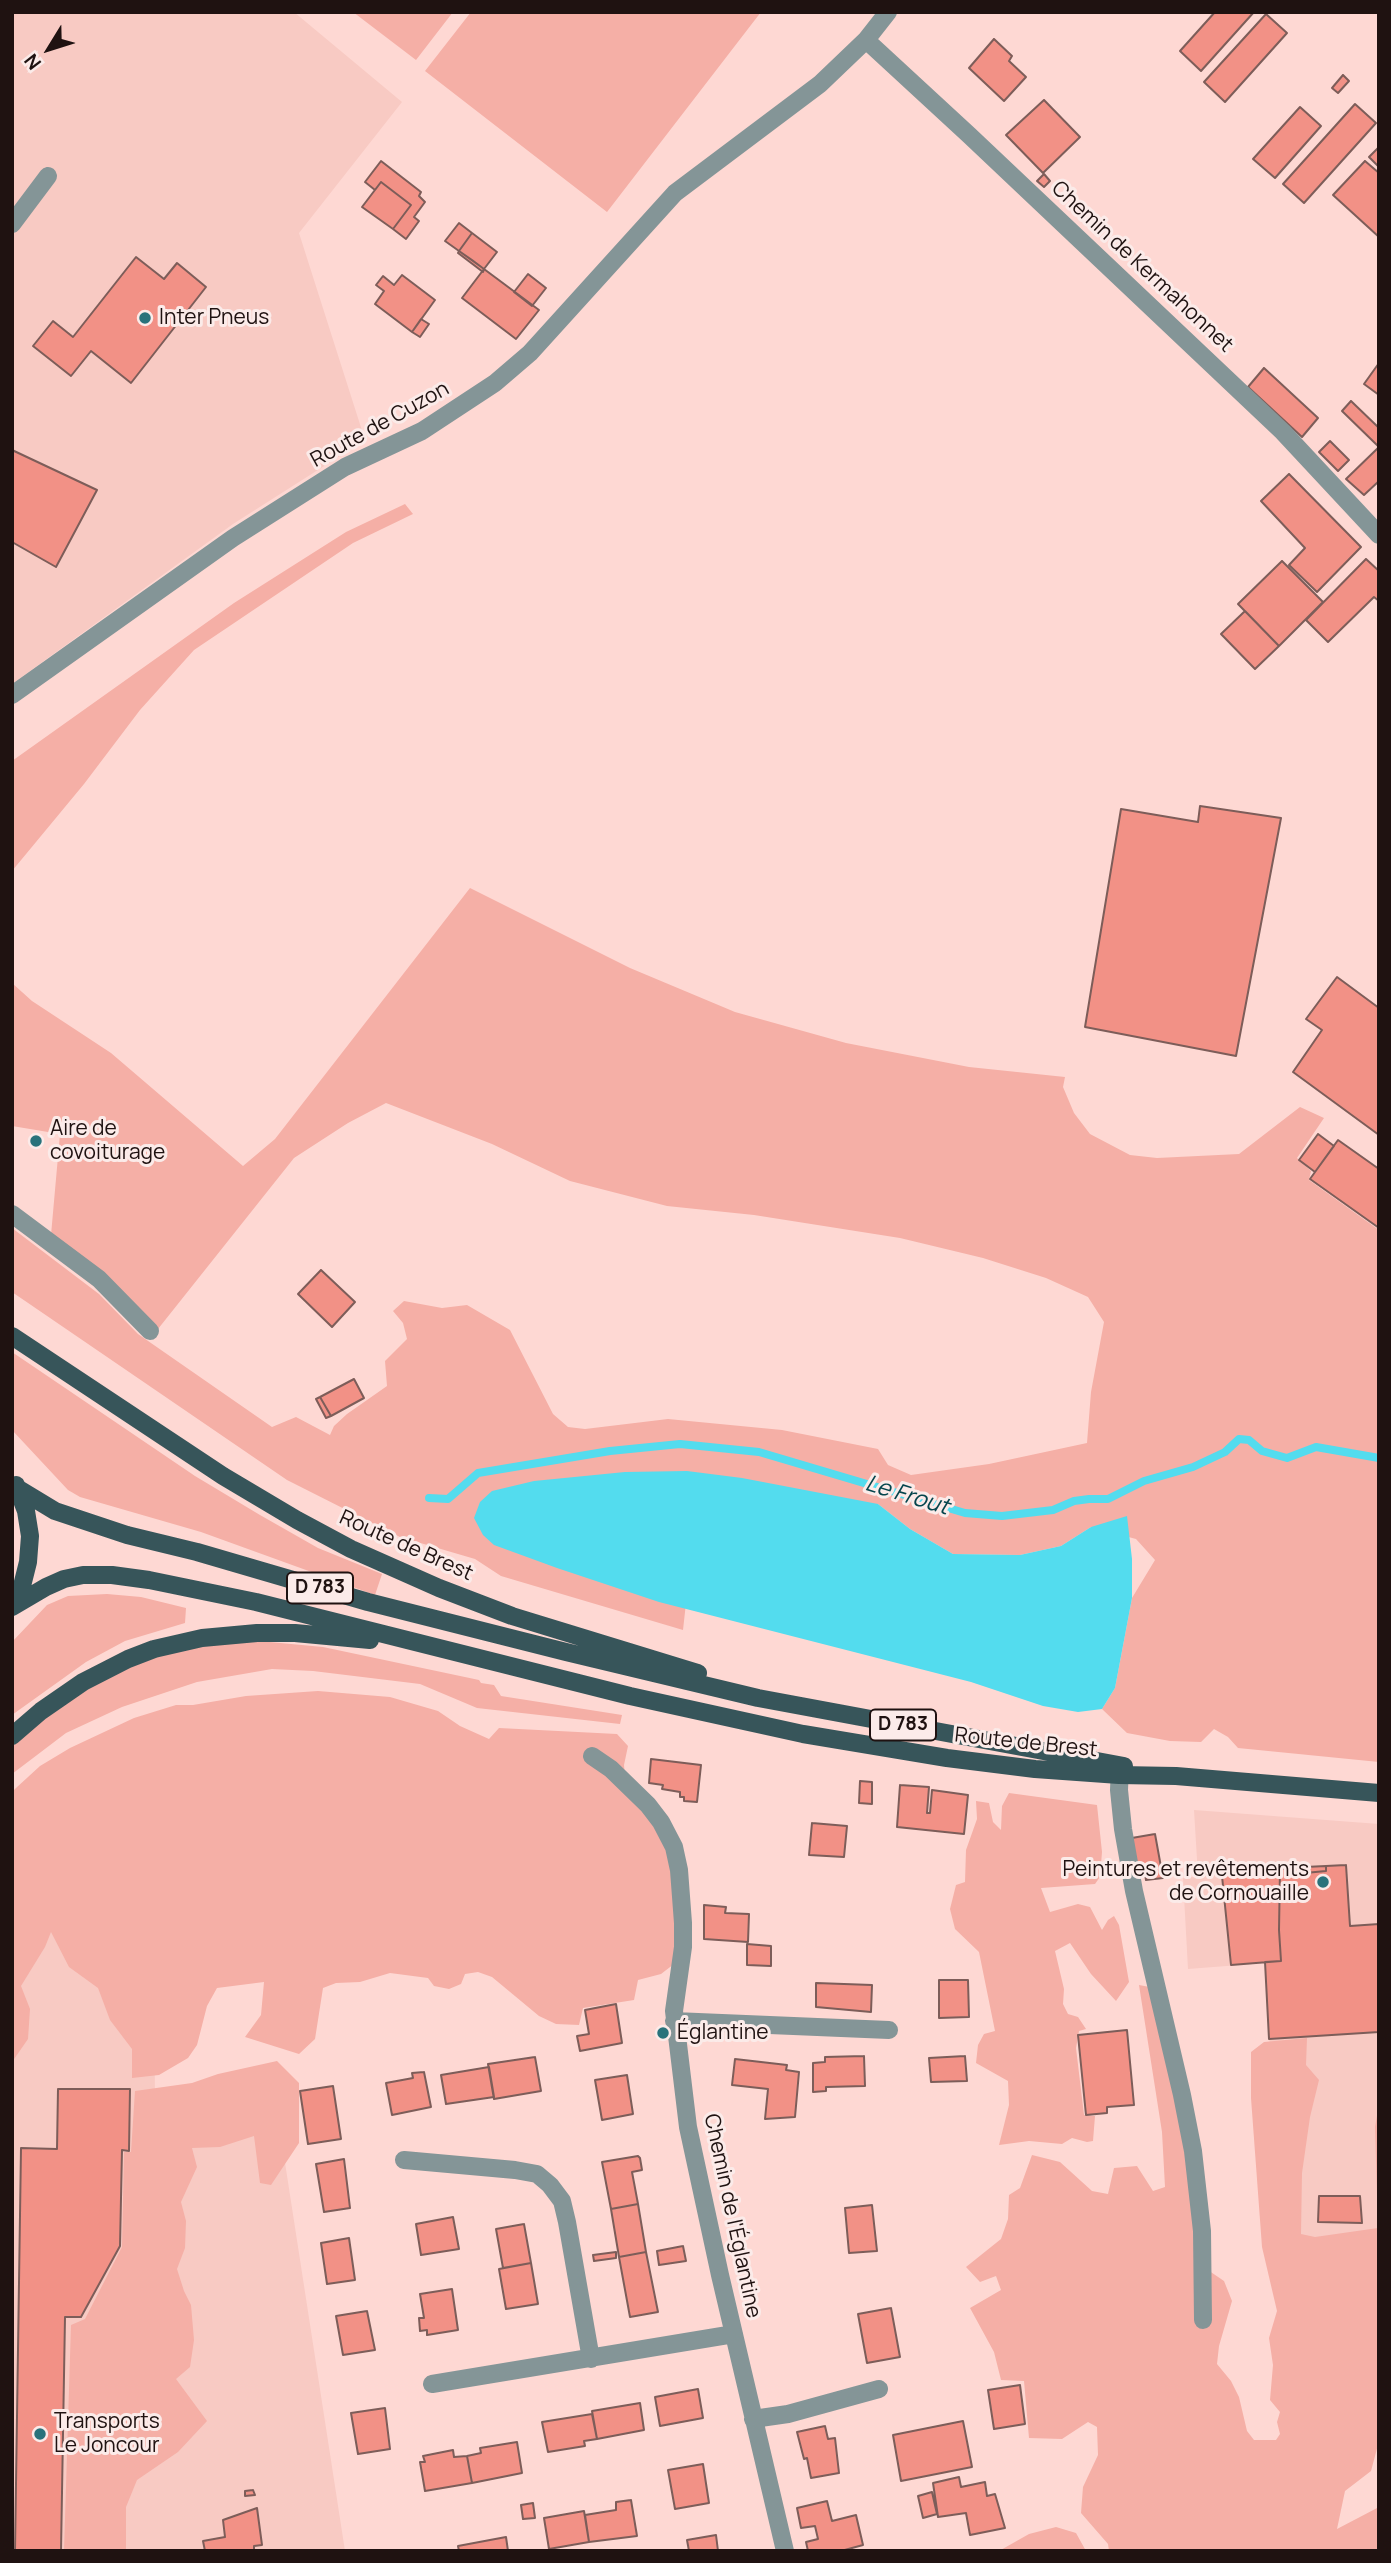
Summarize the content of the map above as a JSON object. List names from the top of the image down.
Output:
{
  "streets": {
    "main road": ["Route de Brest", "D 783"],
    "street": ["Chemin de Kermahonnet", "Route de Cuzon", "Chemin de l'Églantine"]
  },
  "crossings": [
    ["Chemin de Kermahonnet", "Route de Cuzon"]
  ],
  "water": ["Le Frout"],
  "places": [
    "Inter Pneus",
    "Aire de covoiturage",
    "Peintures et revêtements de Cornouaille",
    "Églantine",
    "Transports Le Joncour"
  ],
  "north": "bottom left"
}
